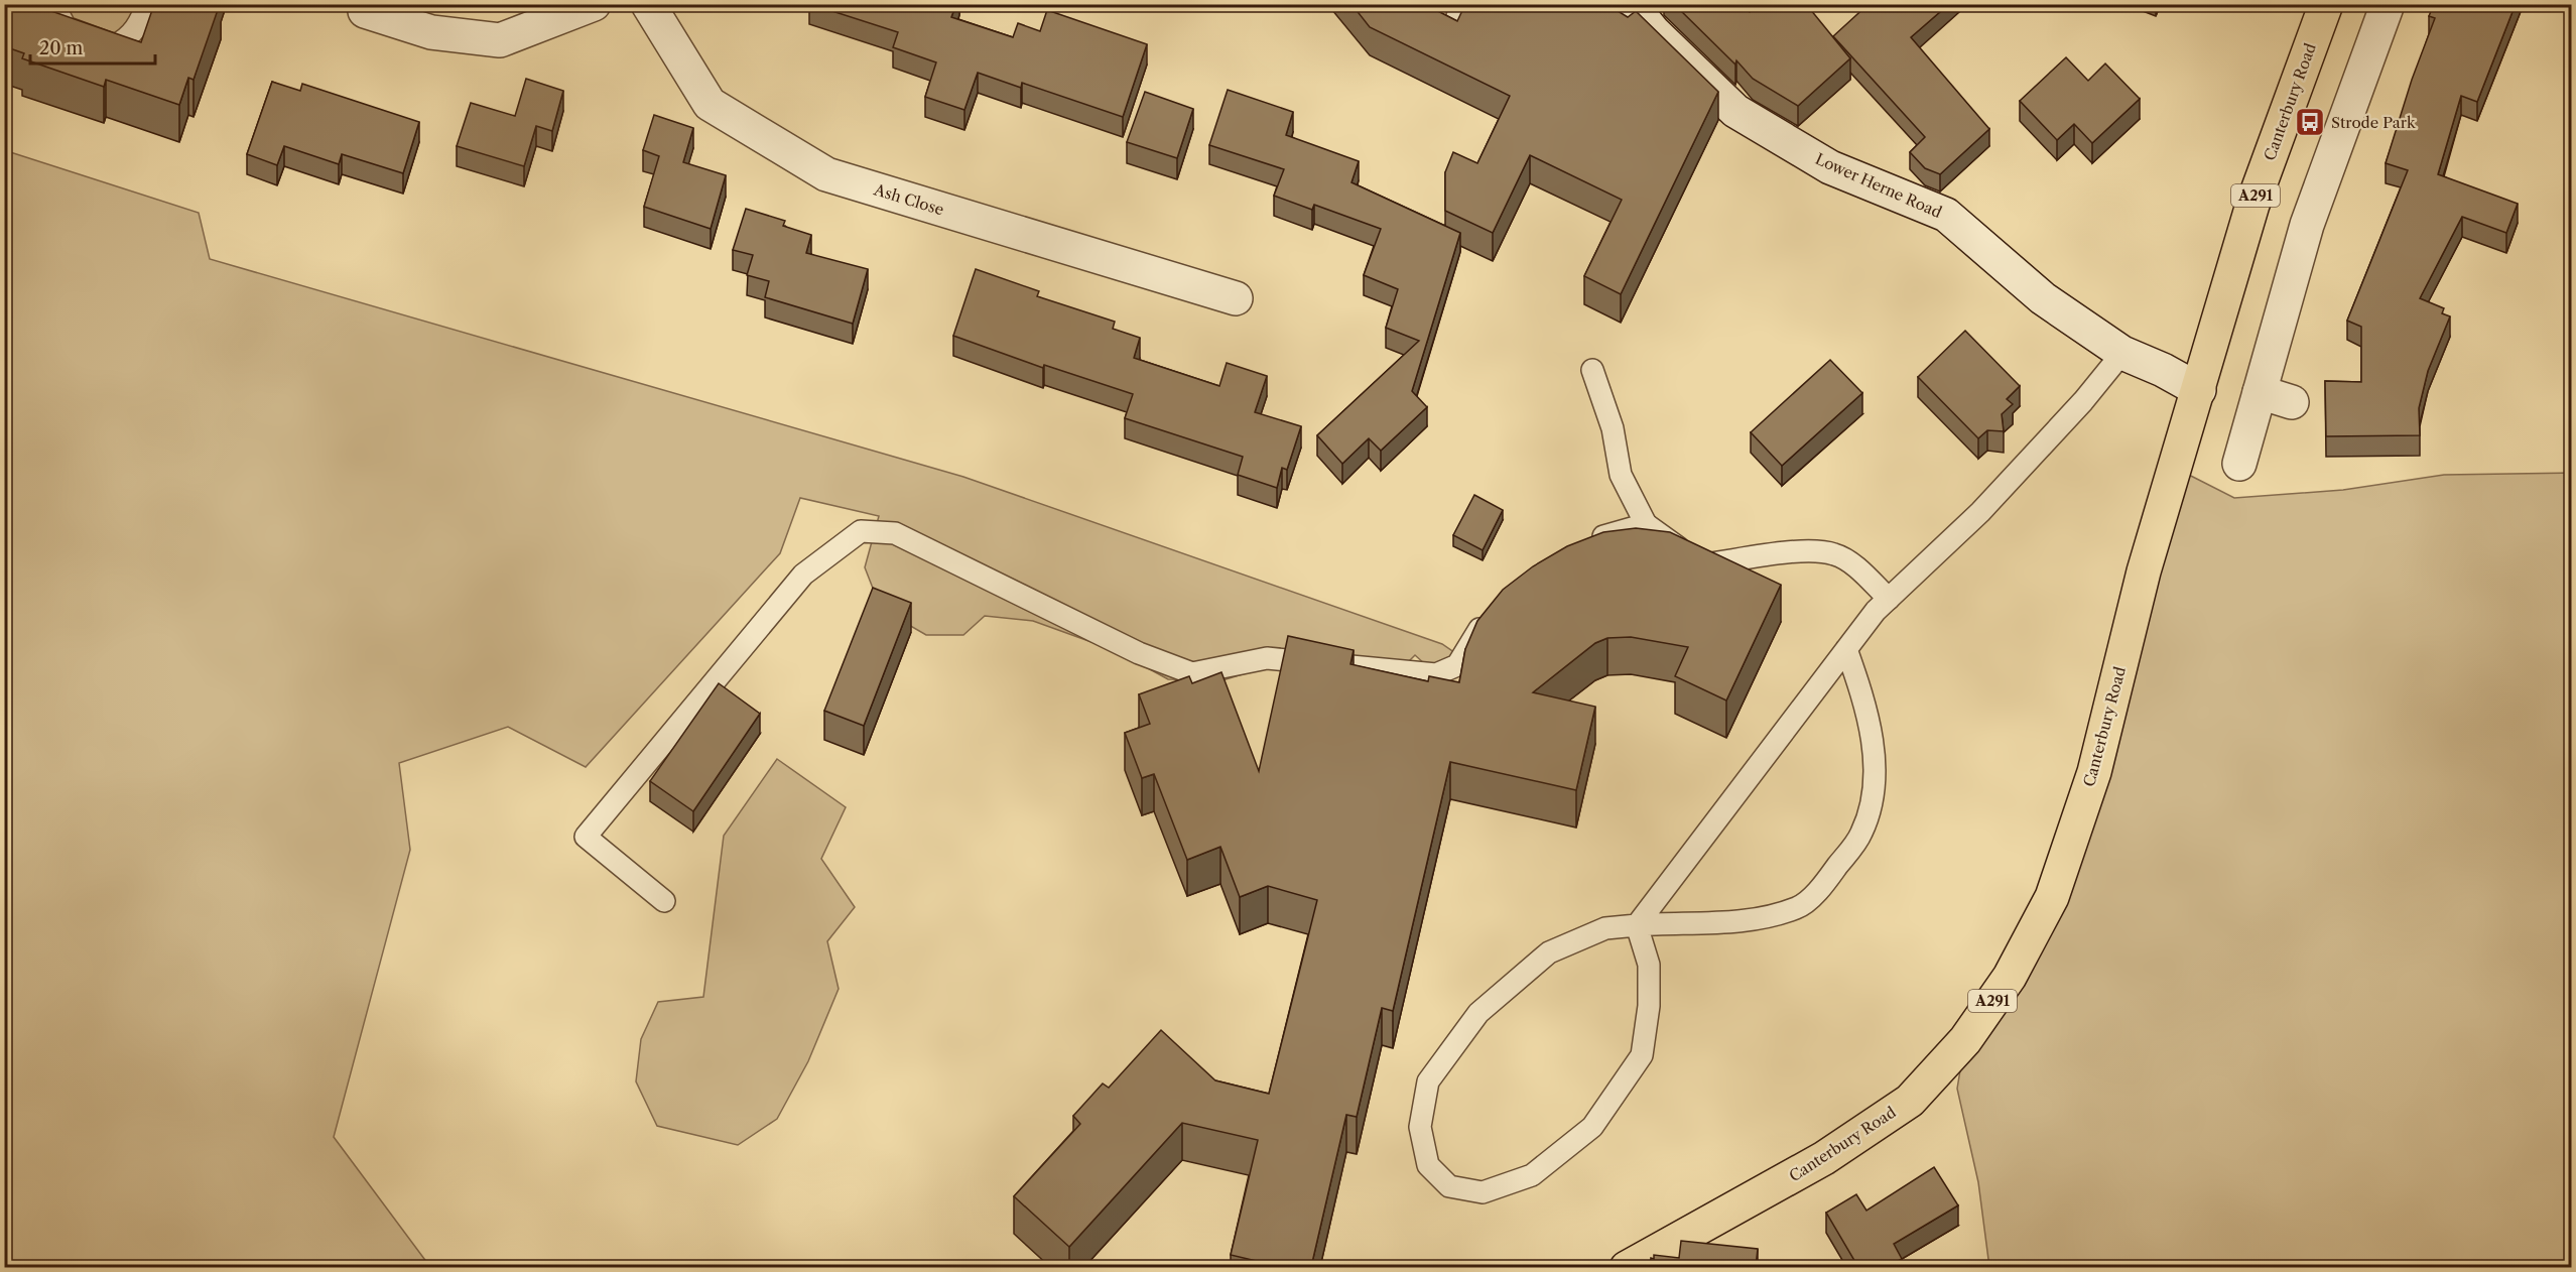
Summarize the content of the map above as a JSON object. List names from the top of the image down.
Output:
{
  "streets": {
    "main road": ["Canterbury Road", "A291"],
    "street": ["Lower Herne Road", "Ash Close"]
  },
  "crossings": [
    ["Canterbury Road", "Lower Herne Road"]
  ],
  "places": {
    "bus stop": ["Strode Park"]
  },
  "scale_bar": "20 m"
}
